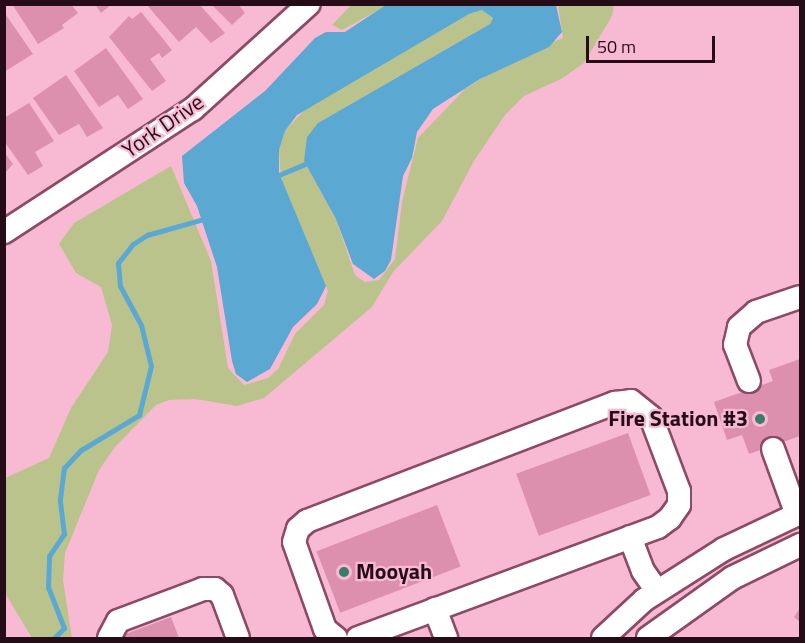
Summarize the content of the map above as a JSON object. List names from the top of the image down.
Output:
{
  "streets": {
    "street": ["York Drive"]
  },
  "places": ["Fire Station #3", "Mooyah"],
  "scale_bar": "50 m"
}
